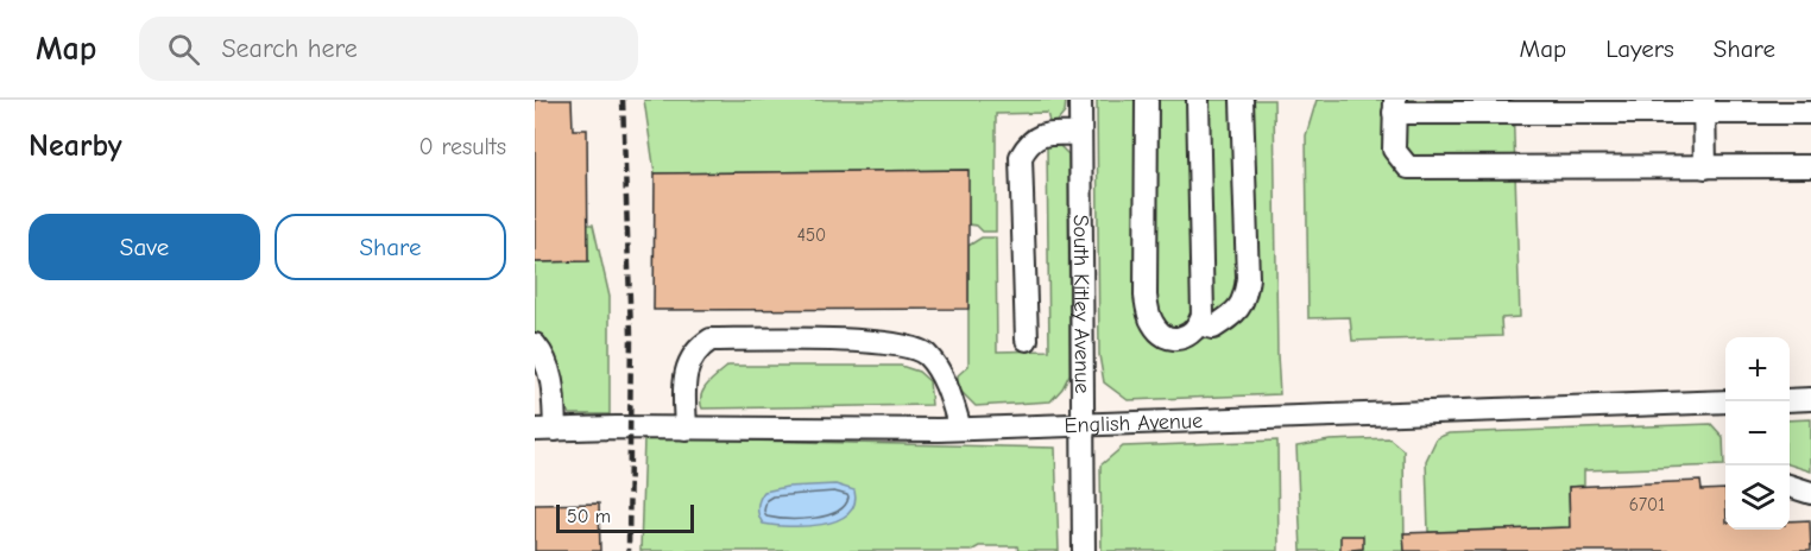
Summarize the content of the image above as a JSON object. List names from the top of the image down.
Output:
{
  "streets": {
    "street": ["South Kitley Avenue", "English Avenue"]
  },
  "crossings": [
    ["South Kitley Avenue", "English Avenue"]
  ],
  "house_numbers": ["450", "6701"],
  "scale_bar": "50 m",
  "page": {
    "header": "Map",
    "search": "Search here",
    "nav": ["Map", "Layers", "Share"],
    "heading": ["Nearby", "0 results"],
    "buttons": ["Save", "Share"],
    "map_buttons": ["+", "−"],
    "scale": "50 m"
  }
}
